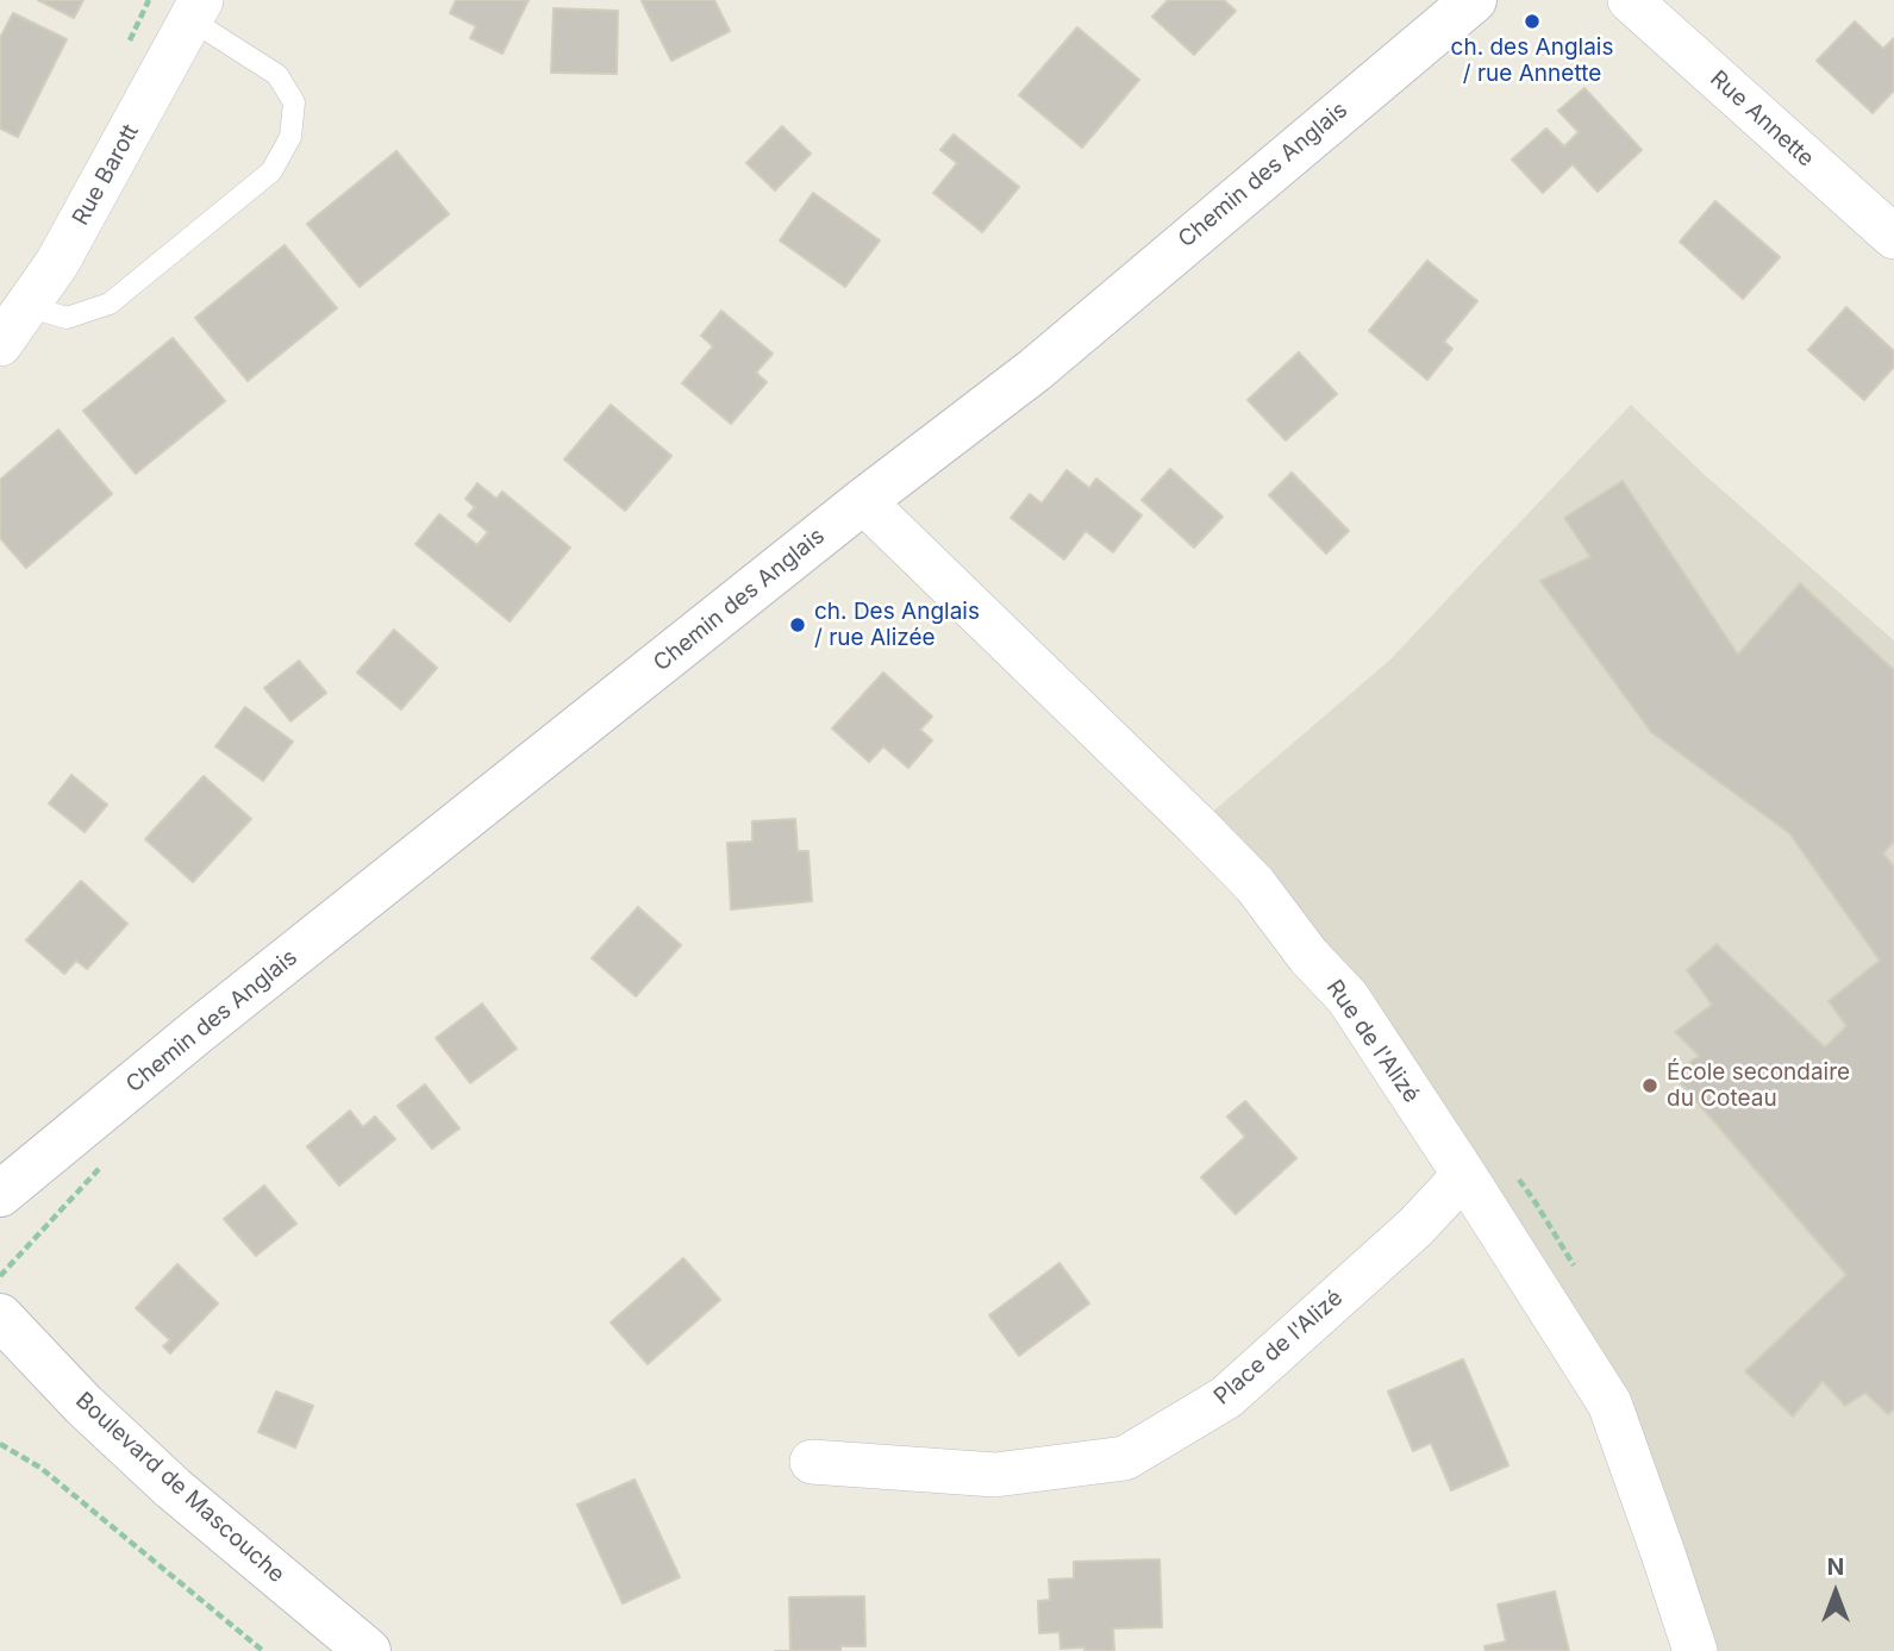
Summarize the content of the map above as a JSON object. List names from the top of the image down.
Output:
{
  "streets": {
    "street": [
      "Rue Annette",
      "Rue Barott",
      "Chemin des Anglais",
      "Rue de l'Alizé",
      "Place de l'Alizé",
      "Boulevard de Mascouche"
    ]
  },
  "crossings": [
    ["Chemin des Anglais", "Rue de l'Alizé"],
    ["Rue de l'Alizé", "Place de l'Alizé"]
  ],
  "places": ["ch. des Anglais / rue Annette", "ch. Des Anglais / rue Alizée", "École secondaire du Coteau"],
  "north": "top"
}
